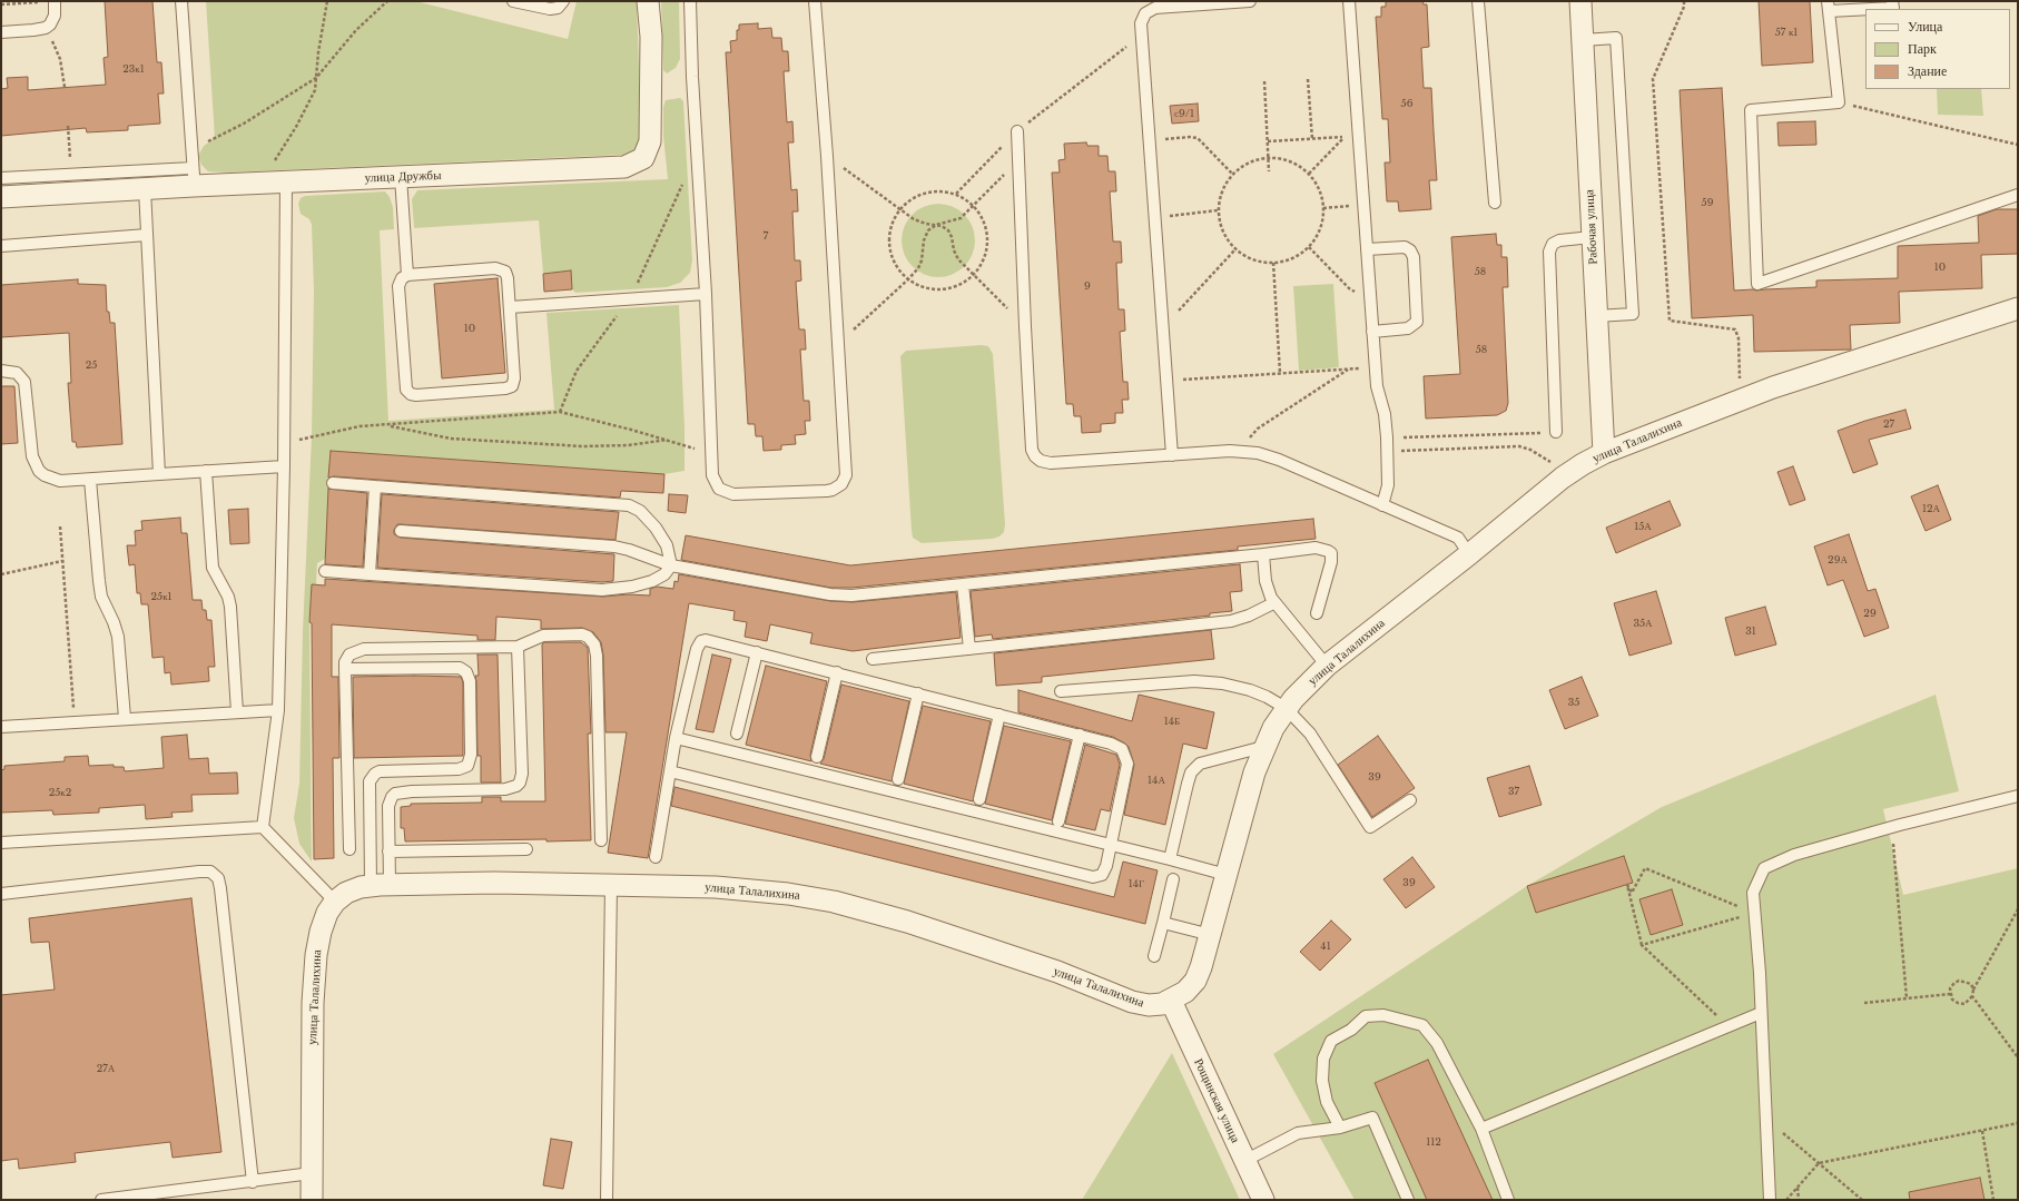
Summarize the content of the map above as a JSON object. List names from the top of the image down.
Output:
{
  "streets": {
    "street": [
      "улица Дружбы",
      "Рабочая улица",
      "улица Талалихина",
      "Рощинская улица"
    ]
  },
  "crossings": [
    ["Рабочая улица", "улица Талалихина"],
    ["улица Талалихина", "Рощинская улица"]
  ],
  "house_numbers": [
    "57 к1",
    "23к1",
    "56",
    "с9/1",
    "59",
    "7",
    "10",
    "58",
    "9",
    "10",
    "58",
    "25",
    "27",
    "12А",
    "15А",
    "29А",
    "25к1",
    "29",
    "35А",
    "31",
    "35",
    "14Б",
    "39",
    "14А",
    "37",
    "25к2",
    "39",
    "14Г",
    "41",
    "27А",
    "112"
  ],
  "legend": ["Улица", "Парк", "Здание"]
}
